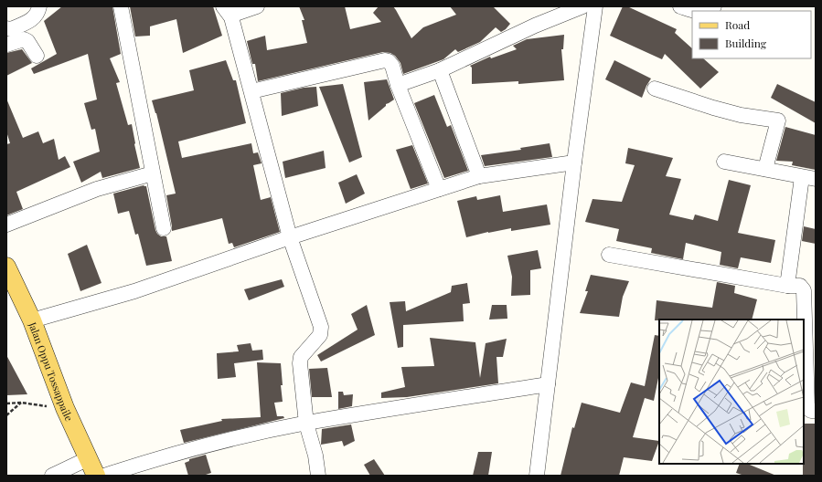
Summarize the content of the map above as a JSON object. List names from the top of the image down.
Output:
{
  "streets": {
    "main road": ["Jalan Oppu Tossappaile"]
  },
  "legend": ["Road", "Building"]
}
